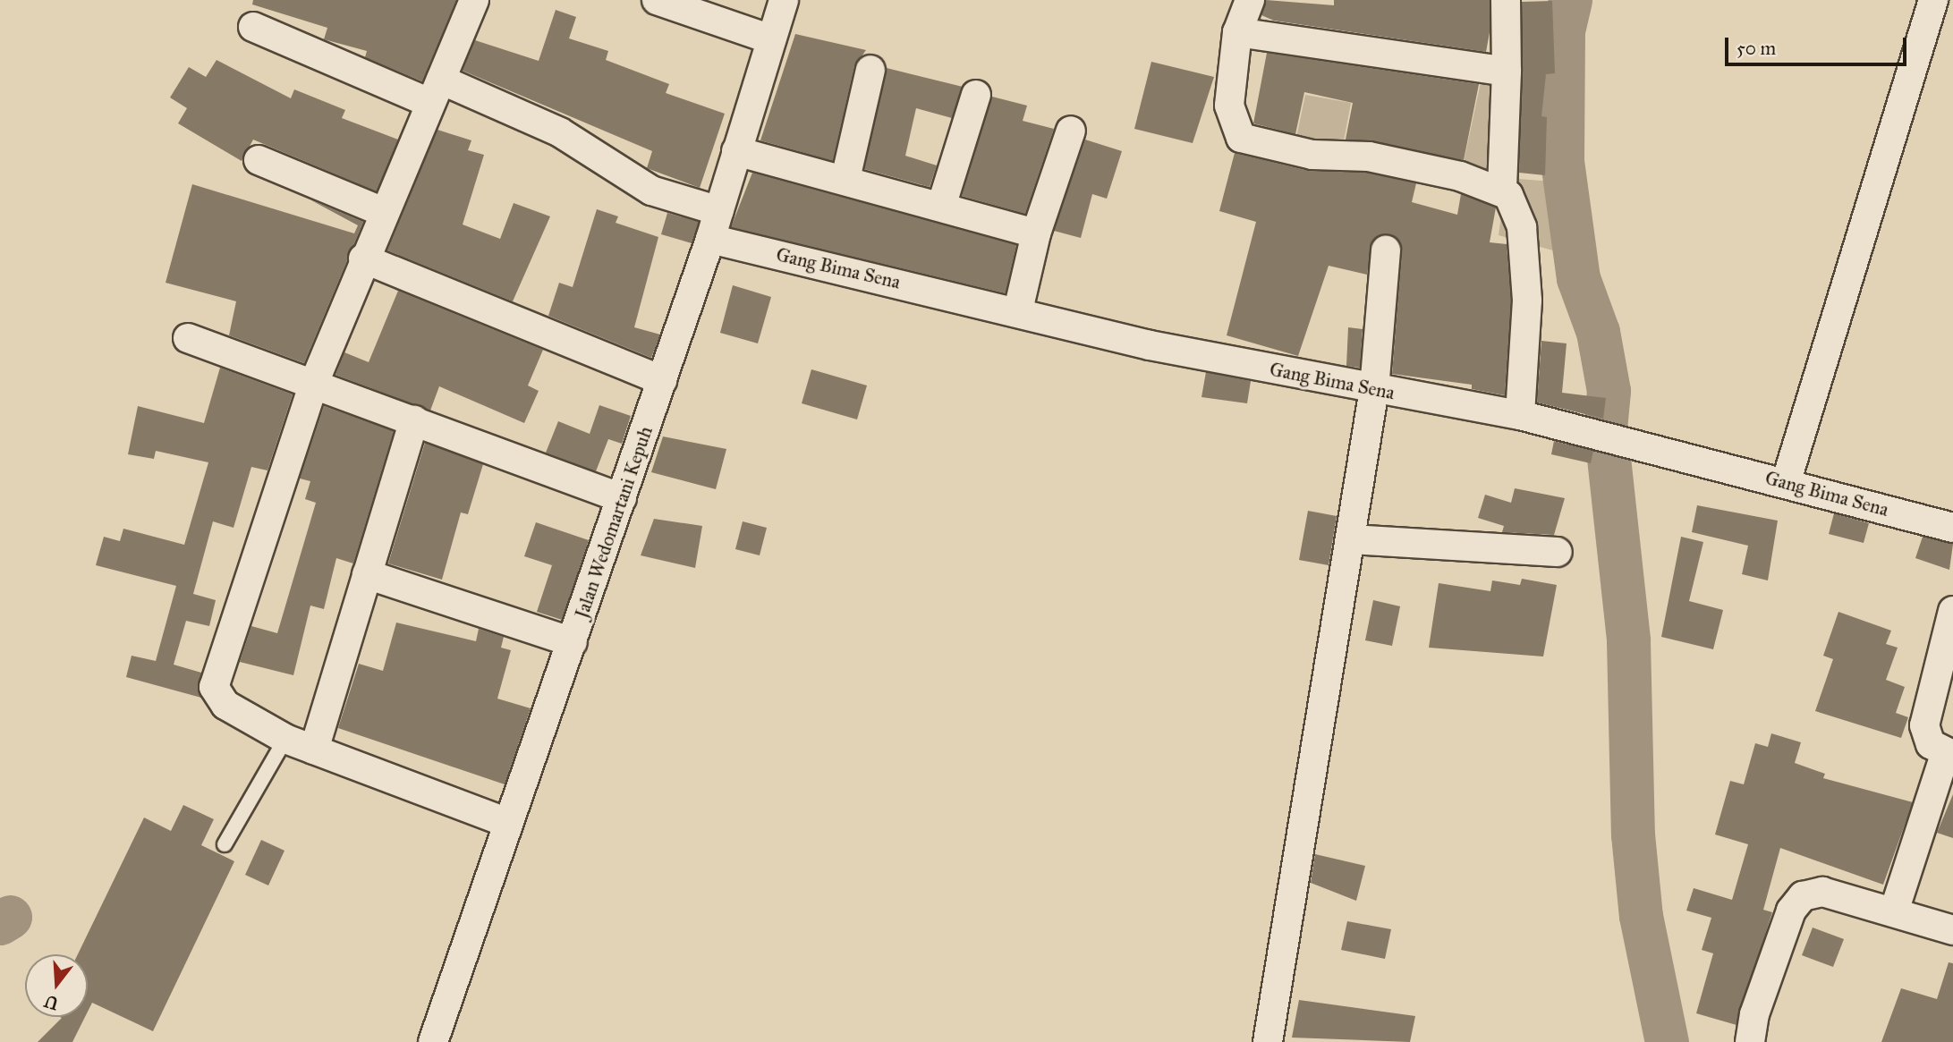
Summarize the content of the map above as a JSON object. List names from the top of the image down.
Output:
{
  "streets": {
    "street": ["Gang Bima Sena", "Jalan Wedomartani Kepuh"]
  },
  "crossings": [
    ["Gang Bima Sena", "Jalan Wedomartani Kepuh"]
  ],
  "scale_bar": "50 m",
  "north": "bottom"
}
